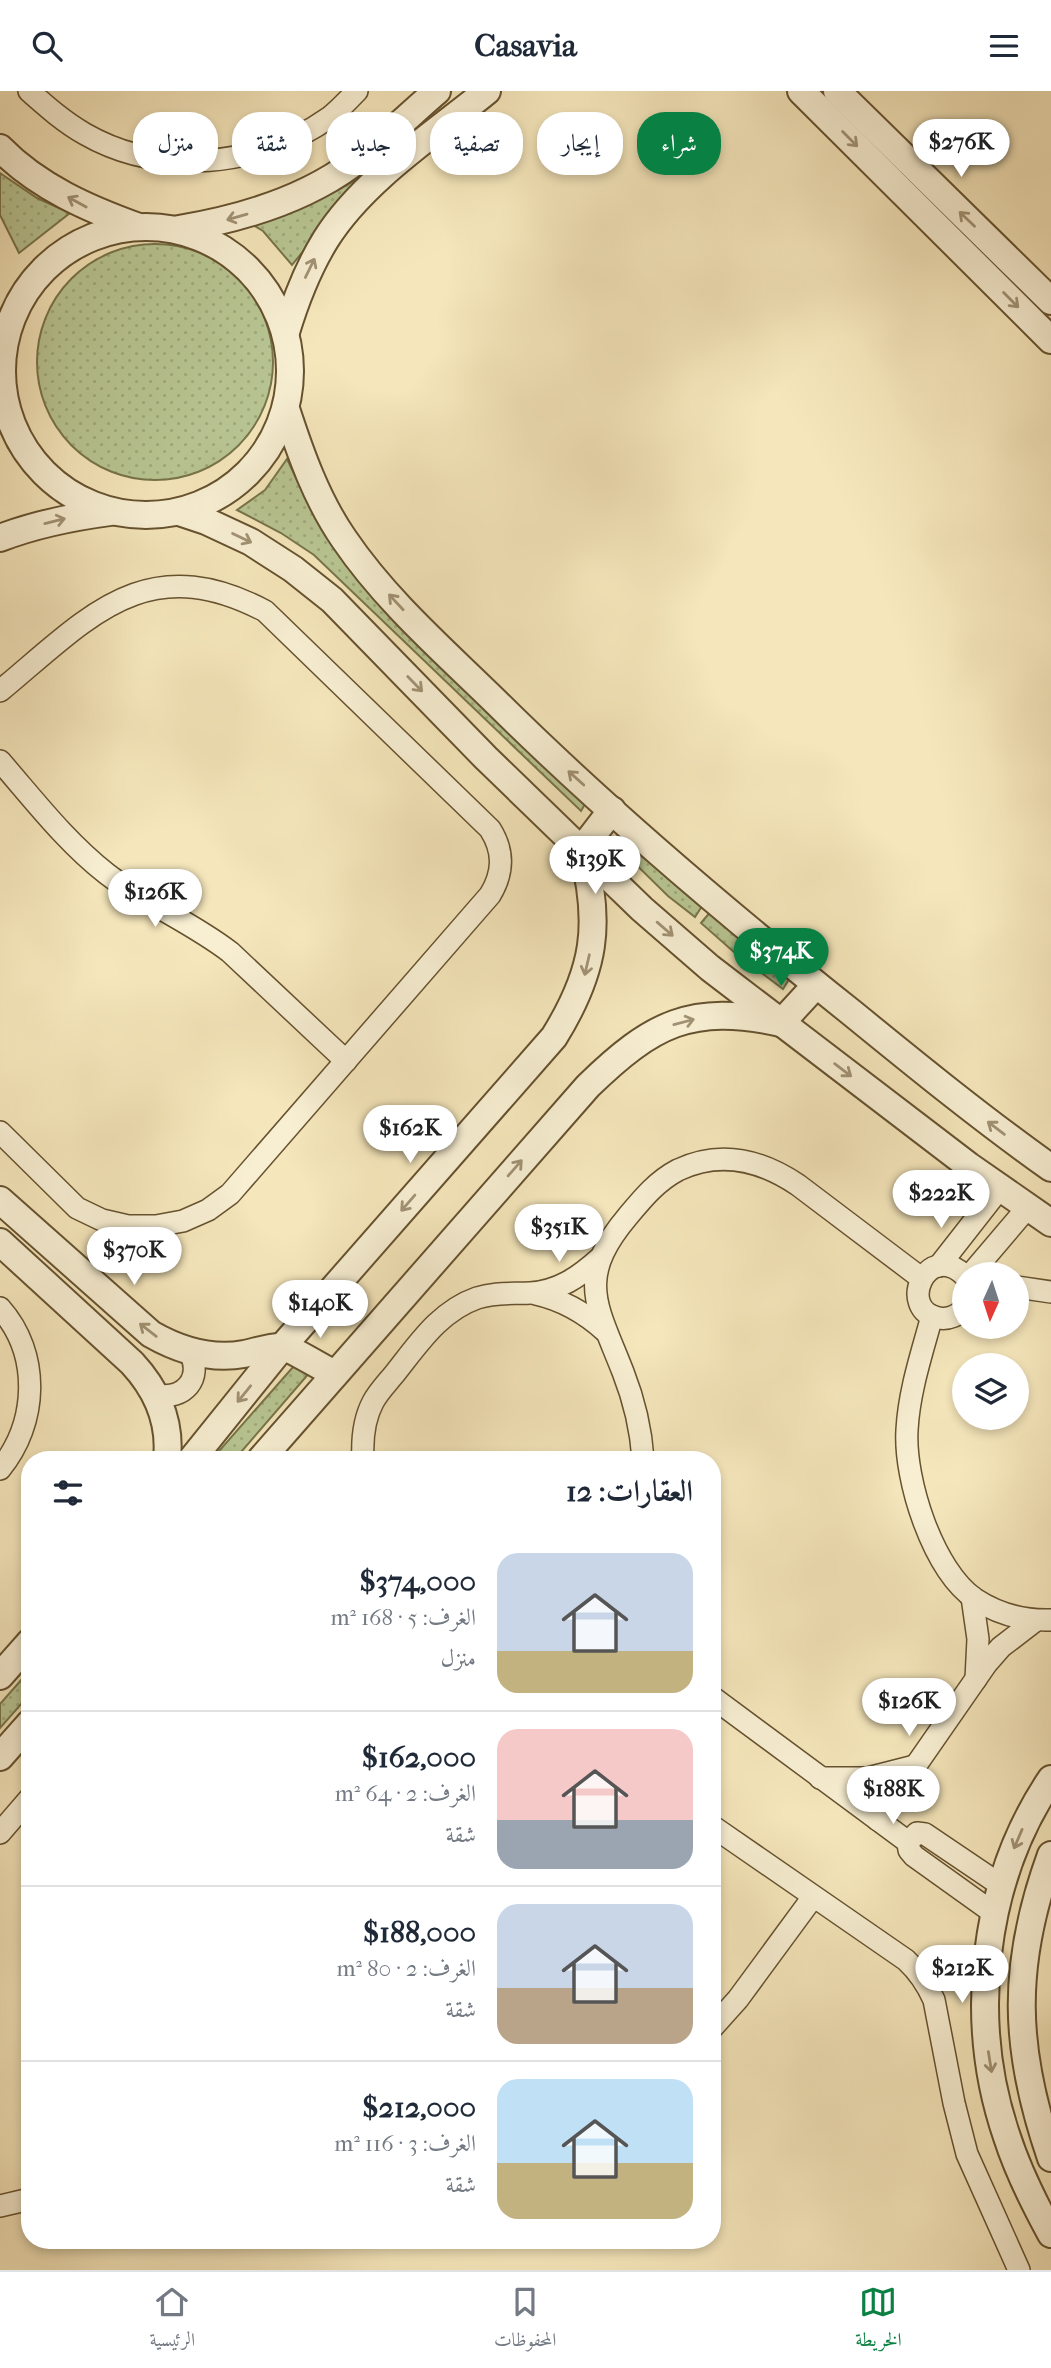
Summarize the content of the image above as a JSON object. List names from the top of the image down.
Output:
{
  "north": "bottom",
  "page": {
    "header": "Casavia",
    "chip": [
      "شراء",
      "إيجار",
      "تصفية",
      "جديد",
      "شقة",
      "منزل"
    ],
    "price": [
      "$276K",
      "$139K",
      "$126K",
      "$374K",
      "$162K",
      "$222K",
      "$351K",
      "$370K",
      "$140K",
      "$126K",
      "$188K",
      "$212K"
    ],
    "heading": "العقارات: 12",
    "list": [
      {
        "name": "$374,000",
        "note": "الغرف: 5 · 168 m² · منزل"
      },
      {
        "name": "$162,000",
        "note": "الغرف: 2 · 64 m² · شقة"
      },
      {
        "name": "$188,000",
        "note": "الغرف: 2 · 80 m² · شقة"
      },
      {
        "name": "$212,000",
        "note": "الغرف: 3 · 116 m² · شقة"
      }
    ],
    "tabs": ["الخريطة", "المحفوظات", "الرئيسية"]
  }
}
